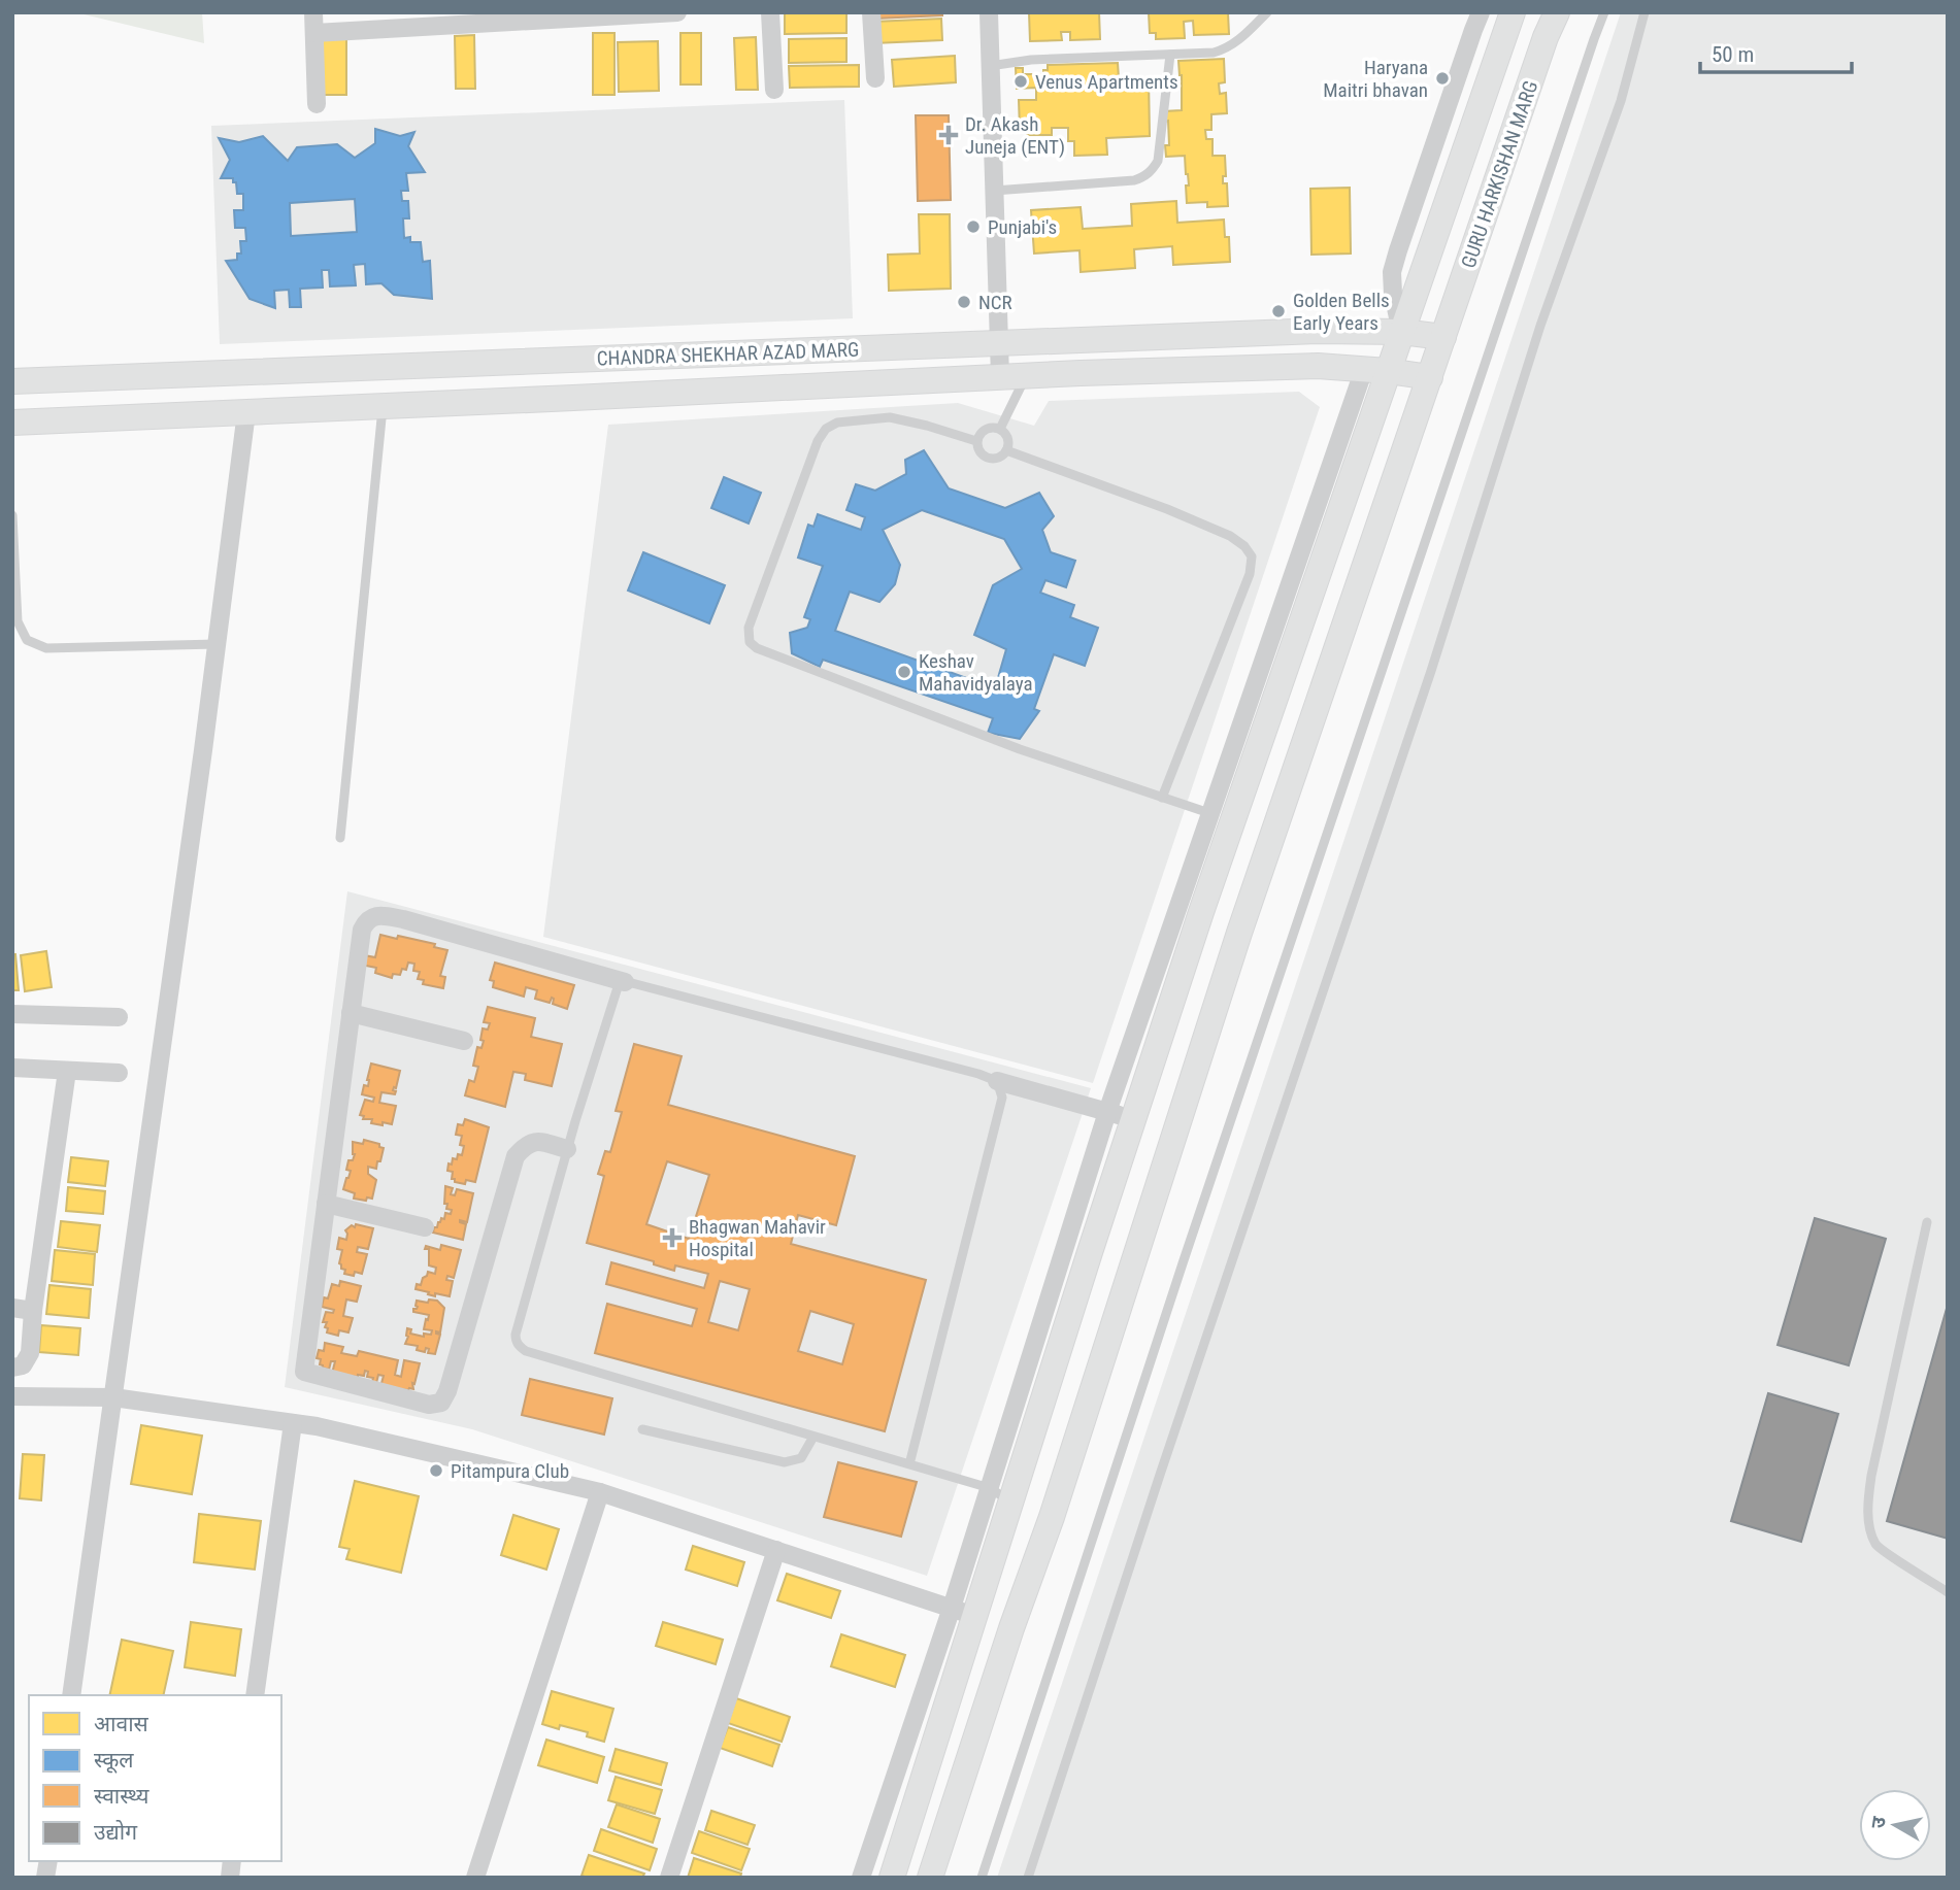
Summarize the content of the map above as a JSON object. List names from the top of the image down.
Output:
{
  "streets": {
    "main road": ["GURU HARKISHAN MARG", "CHANDRA SHEKHAR AZAD MARG"]
  },
  "crossings": [
    ["GURU HARKISHAN MARG", "CHANDRA SHEKHAR AZAD MARG"]
  ],
  "places": {
    "other": [
      "Haryana Maitri bhavan",
      "Venus Apartments",
      "Punjabi's",
      "NCR",
      "Golden Bells Early Years",
      "Keshav Mahavidyalaya",
      "Pitampura Club"
    ],
    "health": ["Dr. Akash Juneja (ENT)", "Bhagwan Mahavir Hospital"]
  },
  "legend": [
    "आवास",
    "स्कूल",
    "स्वास्थ्य",
    "उद्योग"
  ],
  "scale_bar": "50 m",
  "north": "left"
}
